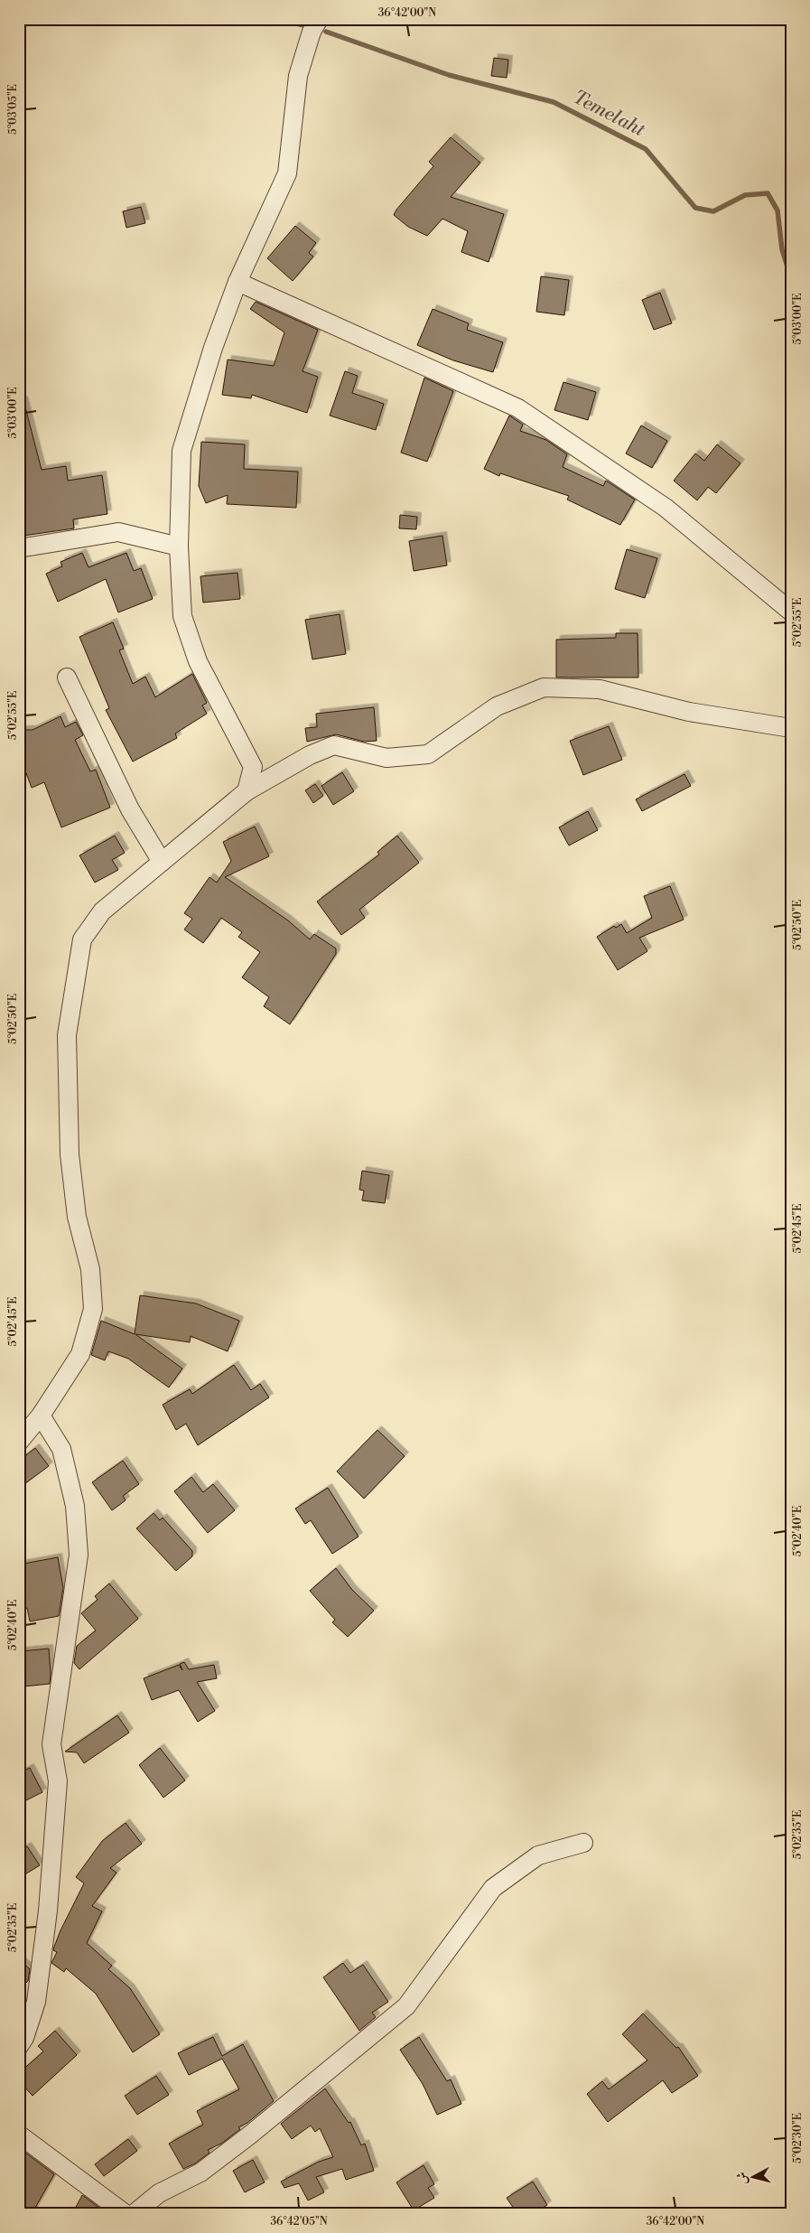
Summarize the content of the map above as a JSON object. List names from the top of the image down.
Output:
{
  "water": ["Temelaht"],
  "north": "left",
  "coordinates": [
    "36°42'00\"N",
    "5°03'05\"E",
    "5°03'00\"E",
    "5°02'55\"E",
    "5°02'50\"E",
    "5°02'45\"E",
    "5°02'40\"E",
    "5°02'35\"E",
    "5°02'30\"E",
    "36°42'05\"N"
  ]
}
